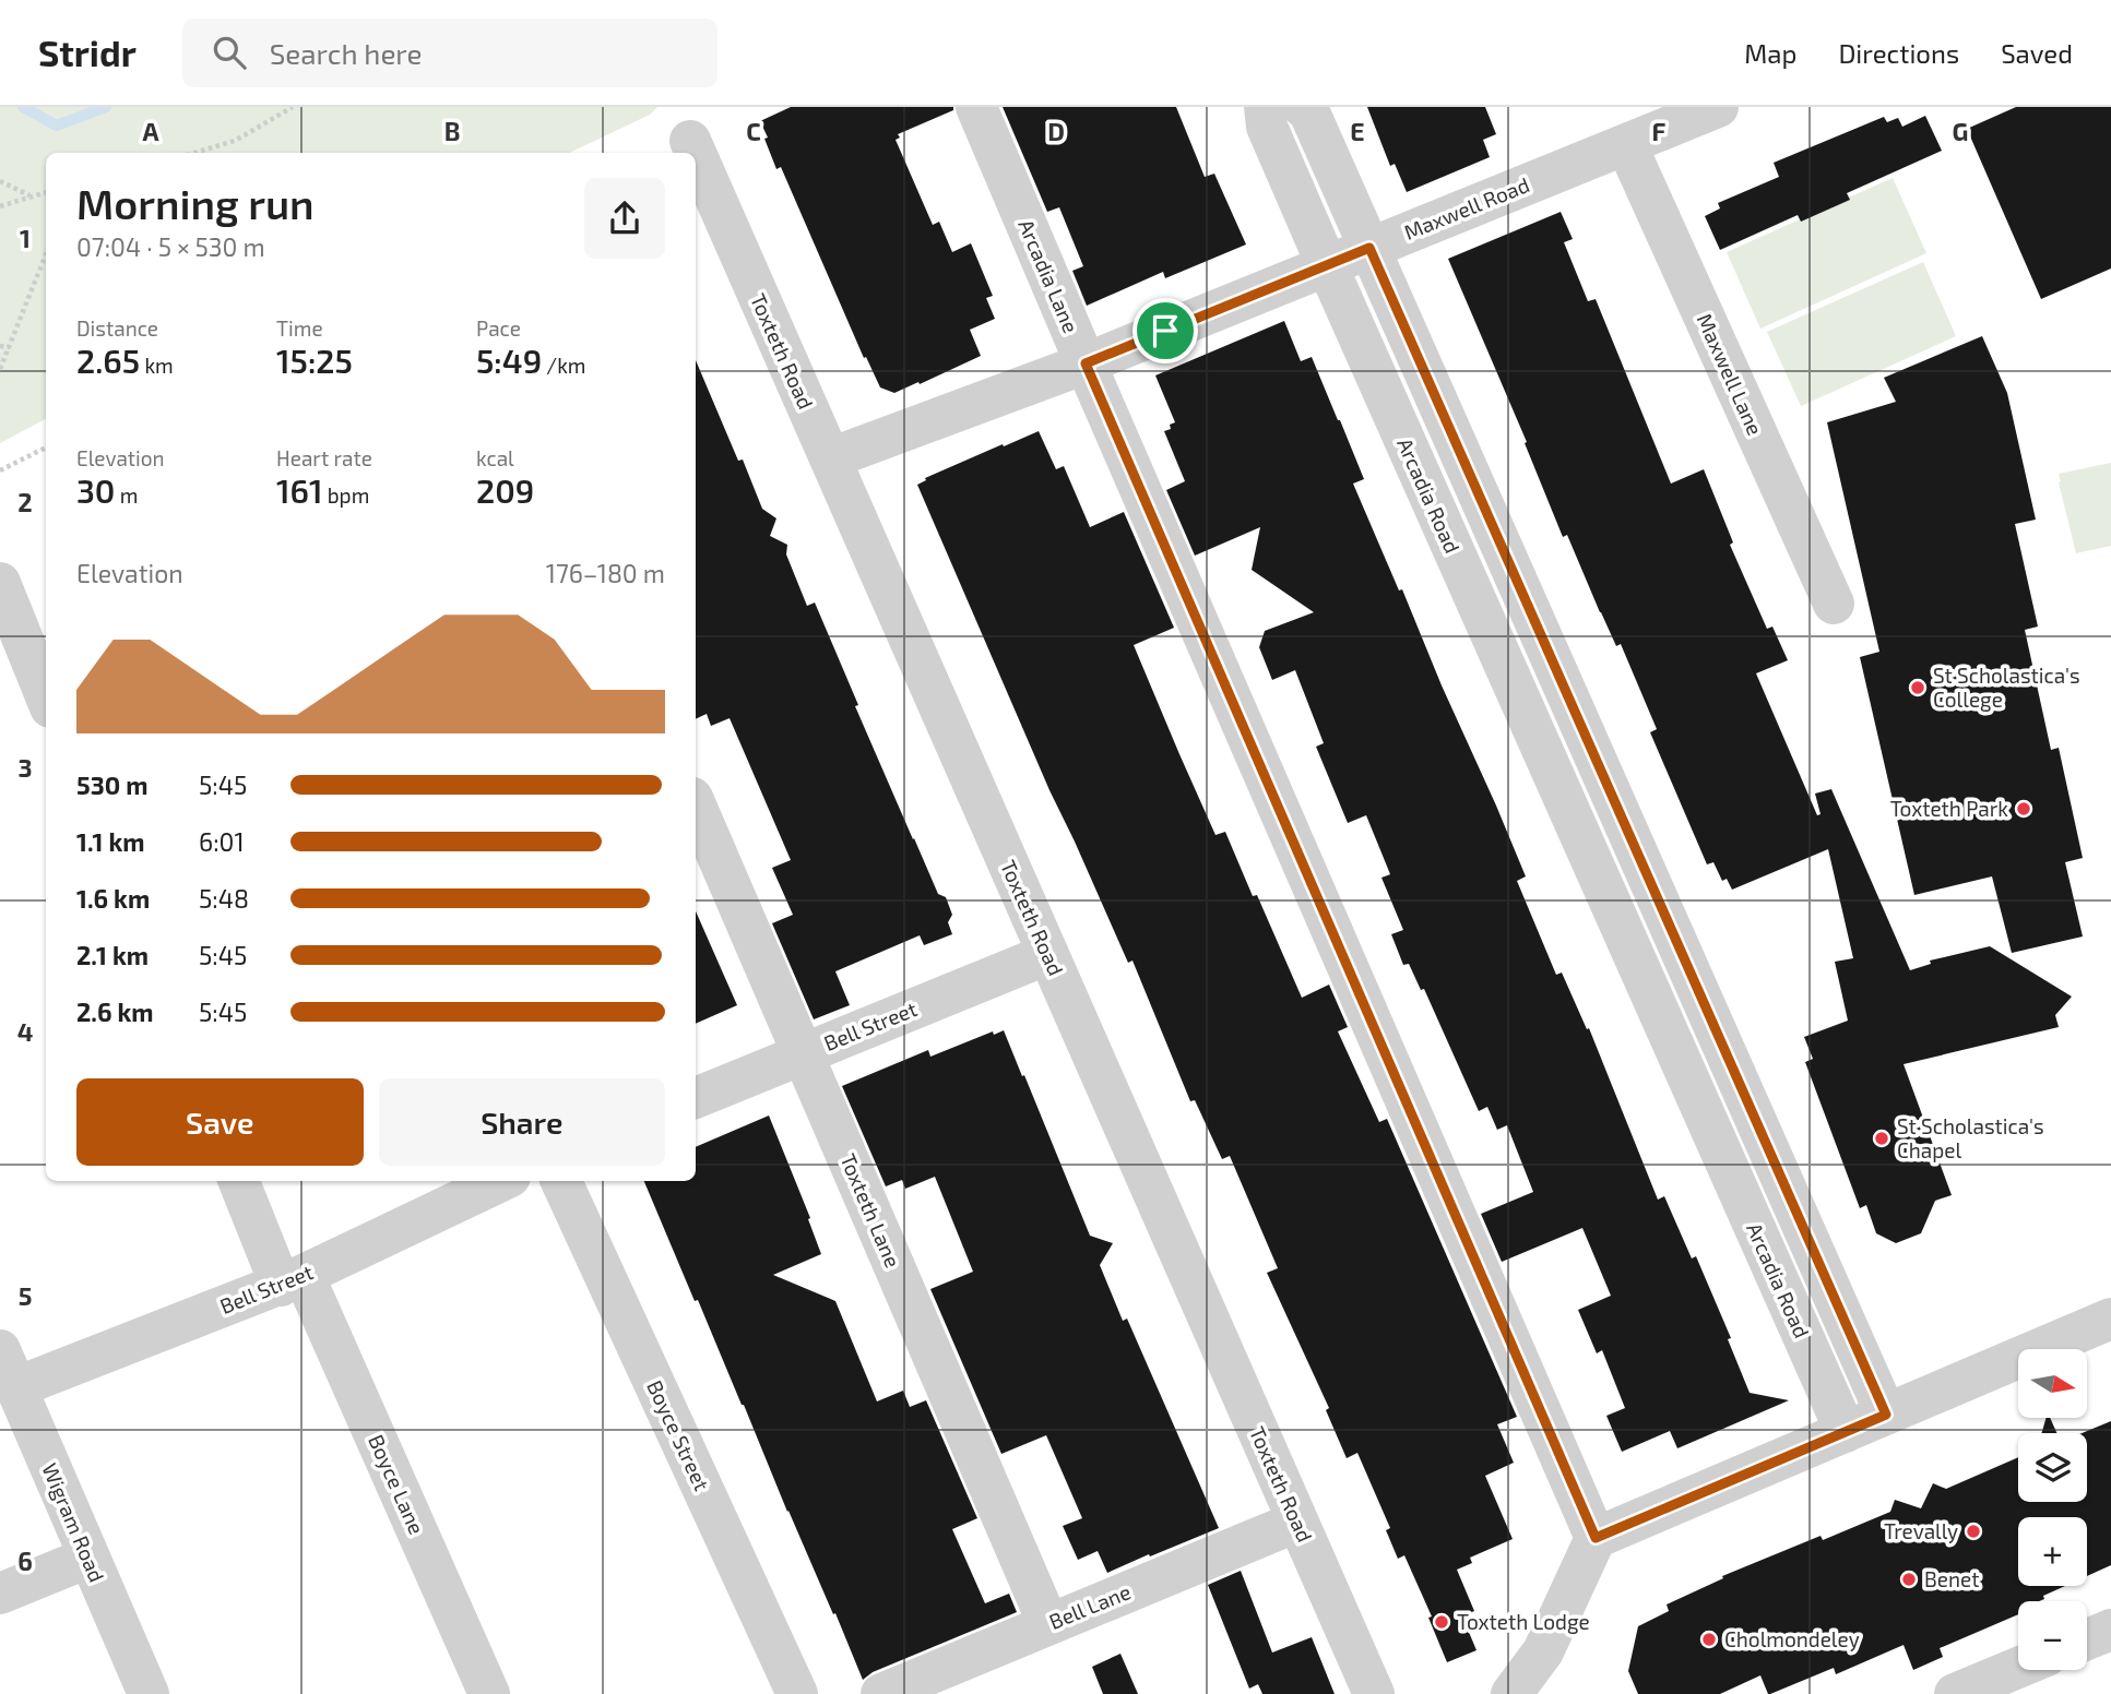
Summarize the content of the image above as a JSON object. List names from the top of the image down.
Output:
{
  "streets": {
    "street": [
      "Maxwell Road",
      "Arcadia Lane",
      "Toxteth Road",
      "Maxwell Lane",
      "Arcadia Road",
      "Bell Street",
      "Toxteth Lane",
      "Boyce Street",
      "Boyce Lane",
      "Wigram Road",
      "Bell Lane"
    ]
  },
  "crossings": [
    ["Maxwell Road", "Arcadia Lane"],
    ["Maxwell Road", "Toxteth Road"],
    ["Maxwell Road", "Maxwell Lane"],
    ["Maxwell Road", "Arcadia Road"],
    ["Toxteth Road", "Bell Street"],
    ["Toxteth Road", "Bell Lane"],
    ["Bell Street", "Toxteth Lane"],
    ["Bell Street", "Boyce Lane"],
    ["Bell Street", "Wigram Road"],
    ["Toxteth Lane", "Bell Lane"]
  ],
  "places": [
    "St Scholastica's College",
    "Toxteth Park",
    "St Scholastica's Chapel",
    "Trevally",
    "Benet",
    "Toxteth Lodge",
    "Cholmondeley"
  ],
  "north": "right",
  "page": {
    "header": "Stridr",
    "search": "Search here",
    "nav": ["Map", "Directions", "Saved"],
    "heading": ["Morning run", "07:04 · 5 × 530 m"],
    "stats": [
      ["Distance", "2.65 km"],
      ["Time", "15:25"],
      ["Pace", "5:49 /km"],
      ["Elevation", "30 m"],
      ["Heart rate", "161 bpm"],
      ["kcal", "209"]
    ],
    "chart": ["Elevation", "176–180 m"],
    "list": [
      {
        "name": "530 m",
        "note": "5:45"
      },
      {
        "name": "1.1 km",
        "note": "6:01"
      },
      {
        "name": "1.6 km",
        "note": "5:48"
      },
      {
        "name": "2.1 km",
        "note": "5:45"
      },
      {
        "name": "2.6 km",
        "note": "5:45"
      }
    ],
    "buttons": ["Save", "Share"],
    "map_buttons": ["+", "−"]
  },
  "grid": {
    "columns": [
      "A",
      "B",
      "C",
      "D",
      "E",
      "F",
      "G"
    ],
    "rows": [
      "1",
      "2",
      "3",
      "4",
      "5",
      "6"
    ]
  }
}
